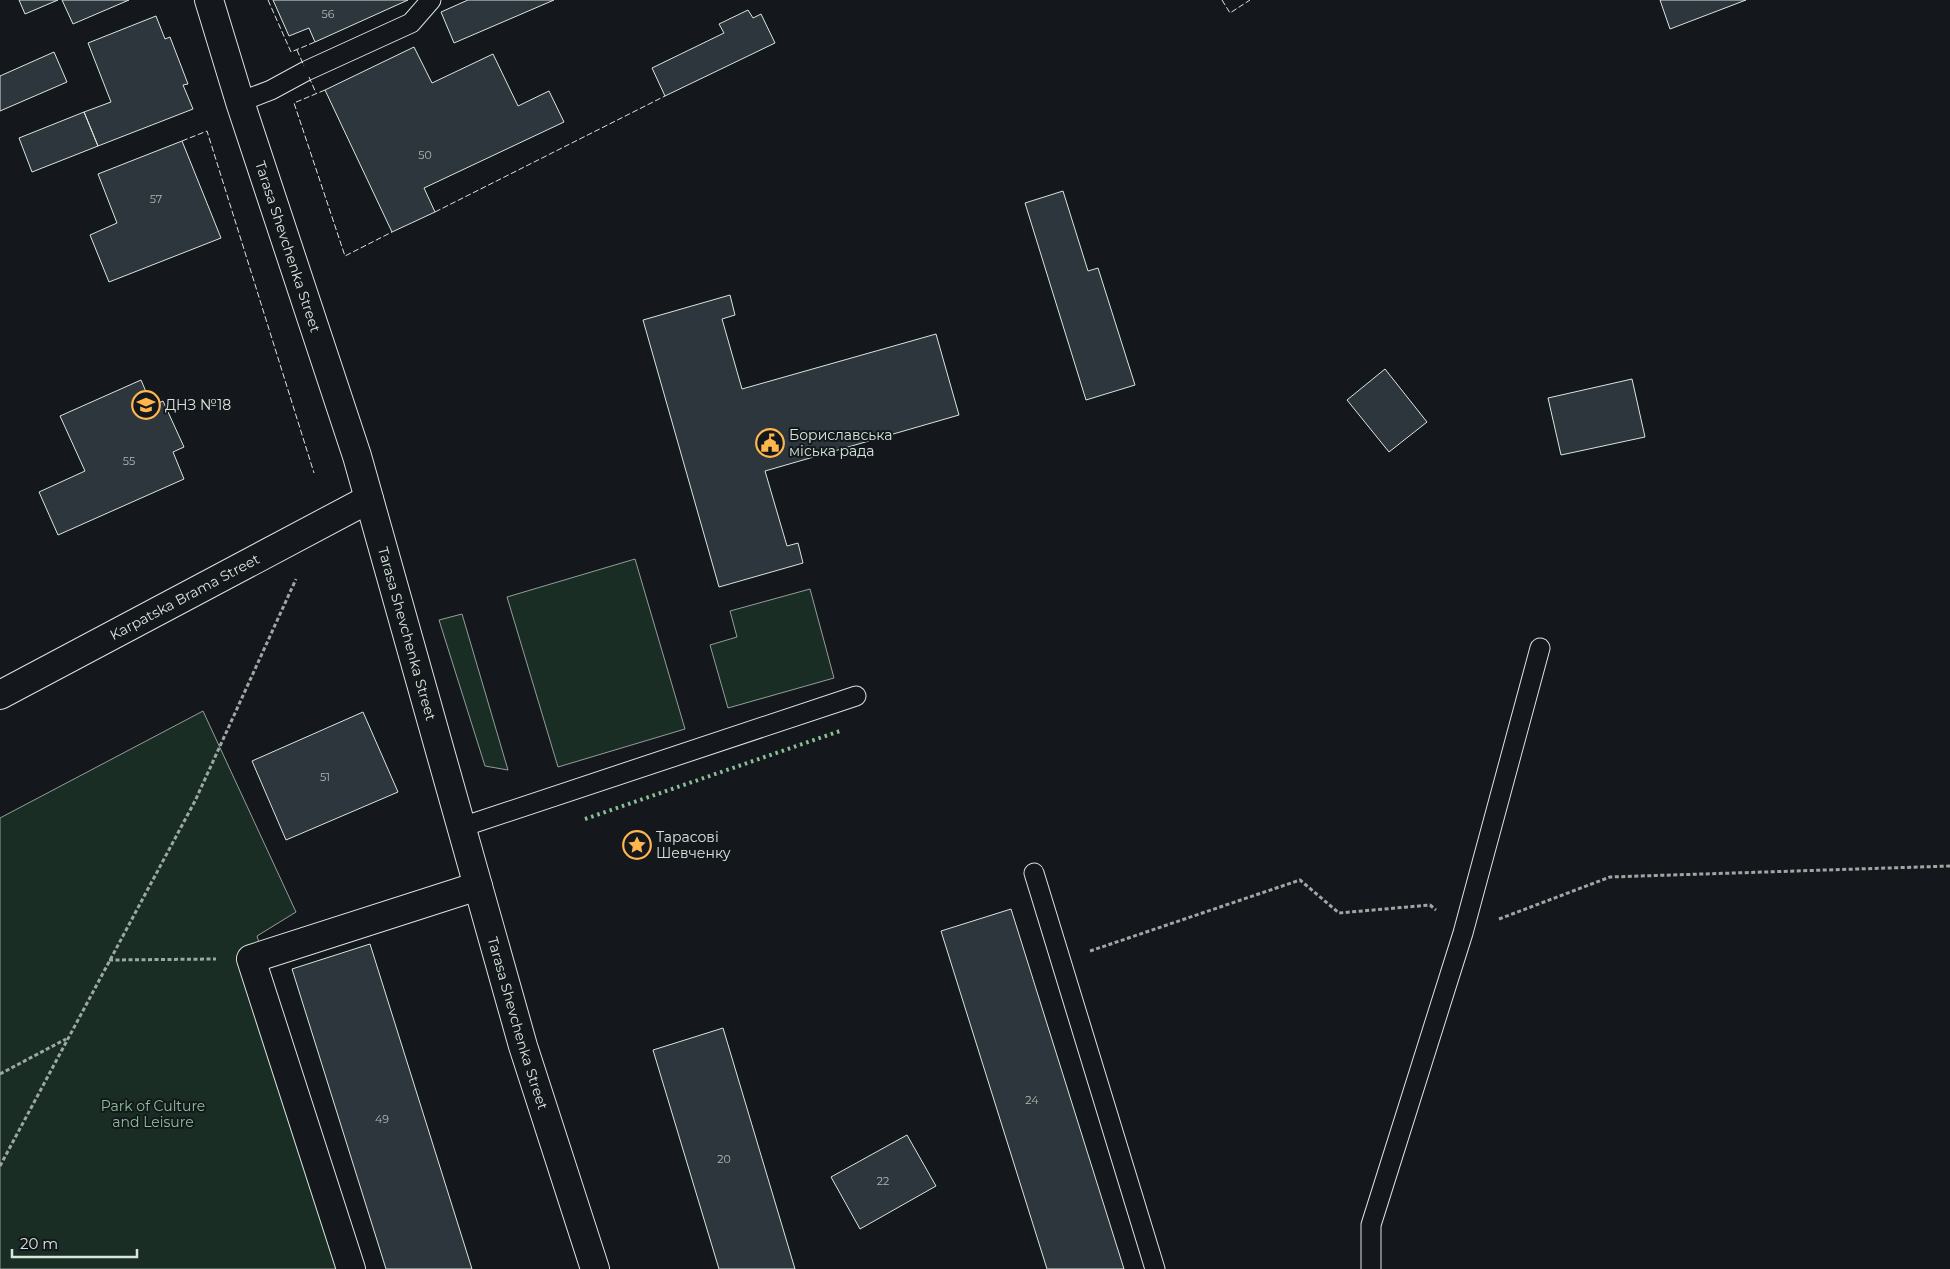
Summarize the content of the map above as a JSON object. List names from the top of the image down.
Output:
{
  "streets": {
    "main road": ["Tarasa Shevchenka Street", "Karpatska Brama Street"]
  },
  "crossings": [
    ["Tarasa Shevchenka Street", "Karpatska Brama Street"]
  ],
  "parks": ["Park of Culture and Leisure"],
  "places": {
    "school or university": ["ДНЗ №18"],
    "public building": ["Бориславська міська рада"],
    "place": ["Тарасові Шевченку"]
  },
  "house_numbers": [
    "56",
    "50",
    "57",
    "55",
    "51",
    "24",
    "49",
    "20",
    "22"
  ],
  "scale_bar": "20 m"
}
